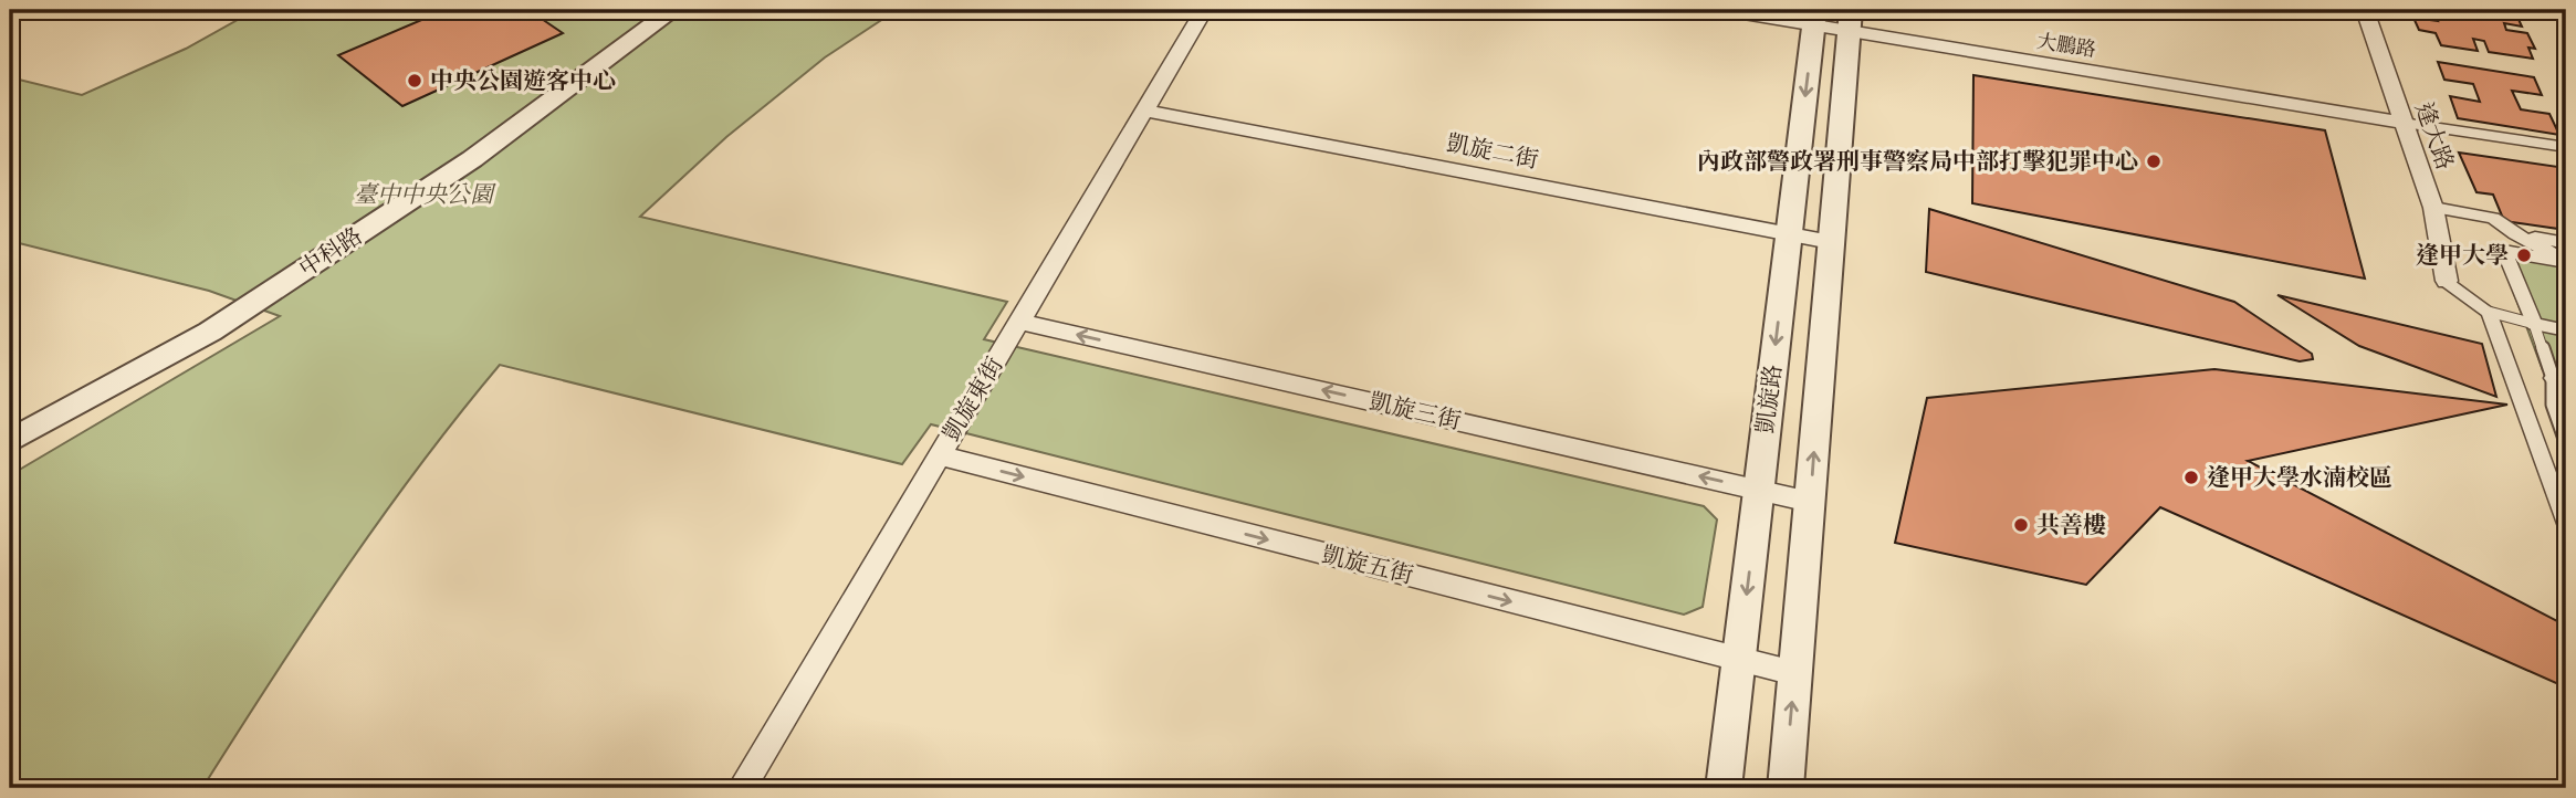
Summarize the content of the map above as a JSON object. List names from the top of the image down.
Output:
{
  "streets": {
    "street": [
      "大鵬路",
      "逢大路",
      "凱旋二街",
      "中科路",
      "凱旋東街",
      "凱旋路",
      "凱旋三街",
      "凱旋五街"
    ]
  },
  "crossings": [
    ["大鵬路", "逢大路"],
    ["大鵬路", "凱旋路"],
    ["凱旋二街", "凱旋東街"],
    ["凱旋二街", "凱旋路"],
    ["凱旋東街", "凱旋三街"],
    ["凱旋東街", "凱旋五街"],
    ["凱旋路", "凱旋三街"],
    ["凱旋路", "凱旋五街"]
  ],
  "one_way": ["凱旋三街", "凱旋五街"],
  "parks": ["臺中中央公園"],
  "places": [
    "中央公園遊客中心",
    "內政部警政署刑事警察局中部打擊犯罪中心",
    "逢甲大學",
    "逢甲大學水湳校區",
    "共善樓"
  ]
}
